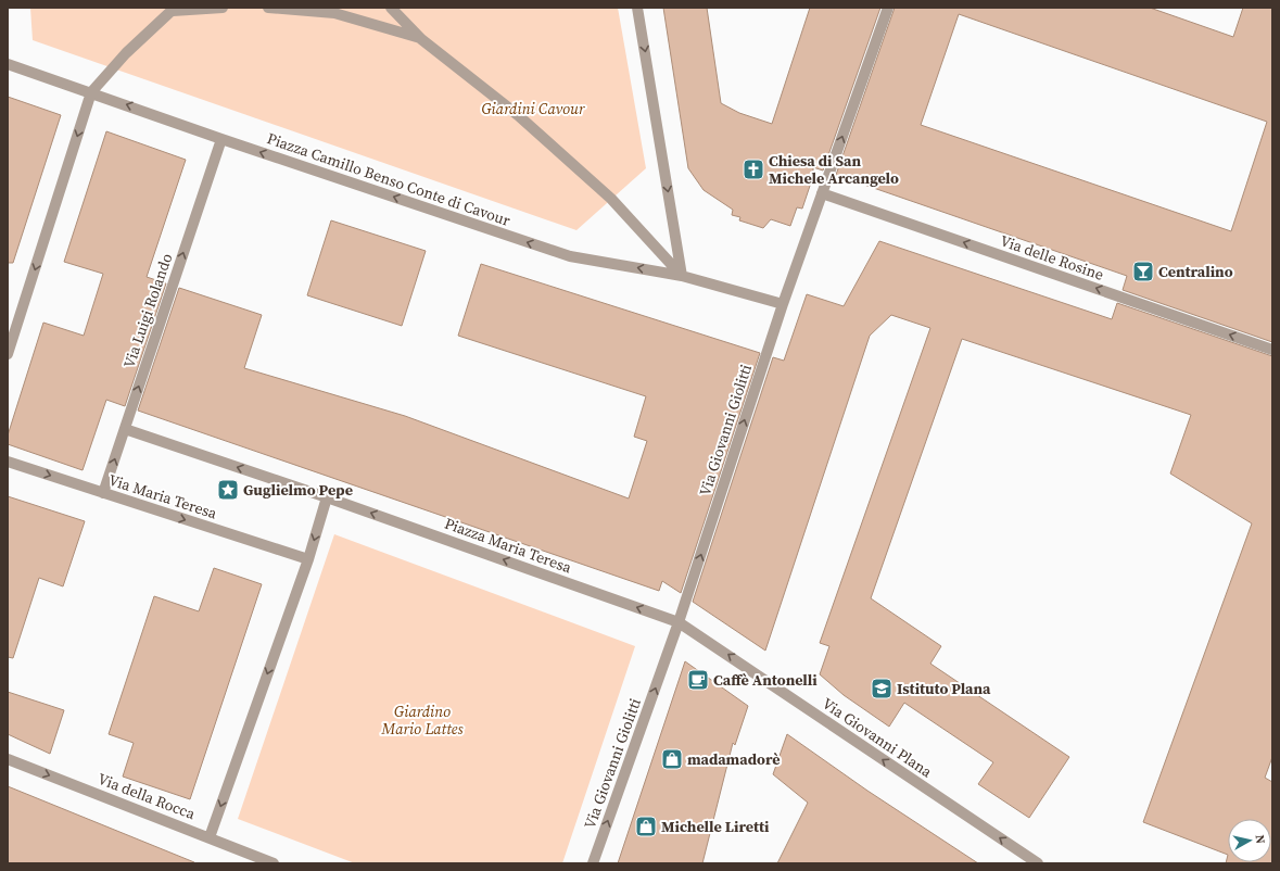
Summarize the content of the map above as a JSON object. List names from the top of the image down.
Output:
{
  "streets": {
    "street": [
      "Piazza Camillo Benso Conte di Cavour",
      "Via delle Rosine",
      "Via Luigi Rolando",
      "Via Giovanni Giolitti",
      "Via Maria Teresa",
      "Piazza Maria Teresa",
      "Via Giovanni Plana",
      "Via della Rocca"
    ]
  },
  "crossings": [
    ["Piazza Camillo Benso Conte di Cavour", "Via Luigi Rolando"],
    ["Piazza Camillo Benso Conte di Cavour", "Via Giovanni Giolitti"],
    ["Via delle Rosine", "Via Giovanni Giolitti"],
    ["Via Luigi Rolando", "Via Maria Teresa"],
    ["Via Luigi Rolando", "Piazza Maria Teresa"],
    ["Via Giovanni Giolitti", "Piazza Maria Teresa"],
    ["Via Giovanni Giolitti", "Via Giovanni Plana"],
    ["Piazza Maria Teresa", "Via Giovanni Plana"]
  ],
  "one_way": [
    "Piazza Camillo Benso Conte di Cavour",
    "Via delle Rosine",
    "Via Luigi Rolando",
    "Via Giovanni Giolitti",
    "Via Maria Teresa",
    "Piazza Maria Teresa",
    "Via Giovanni Plana",
    "Via della Rocca"
  ],
  "parks": ["Giardini Cavour", "Giardino Mario Lattes"],
  "places": {
    "church": ["Chiesa di San Michele Arcangelo"],
    "bar": ["Centralino"],
    "place": ["Guglielmo Pepe"],
    "cafe": ["Caffè Antonelli"],
    "school or university": ["Istituto Plana"],
    "shop": ["madamadorè", "Michelle Liretti"]
  },
  "north": "right"
}
